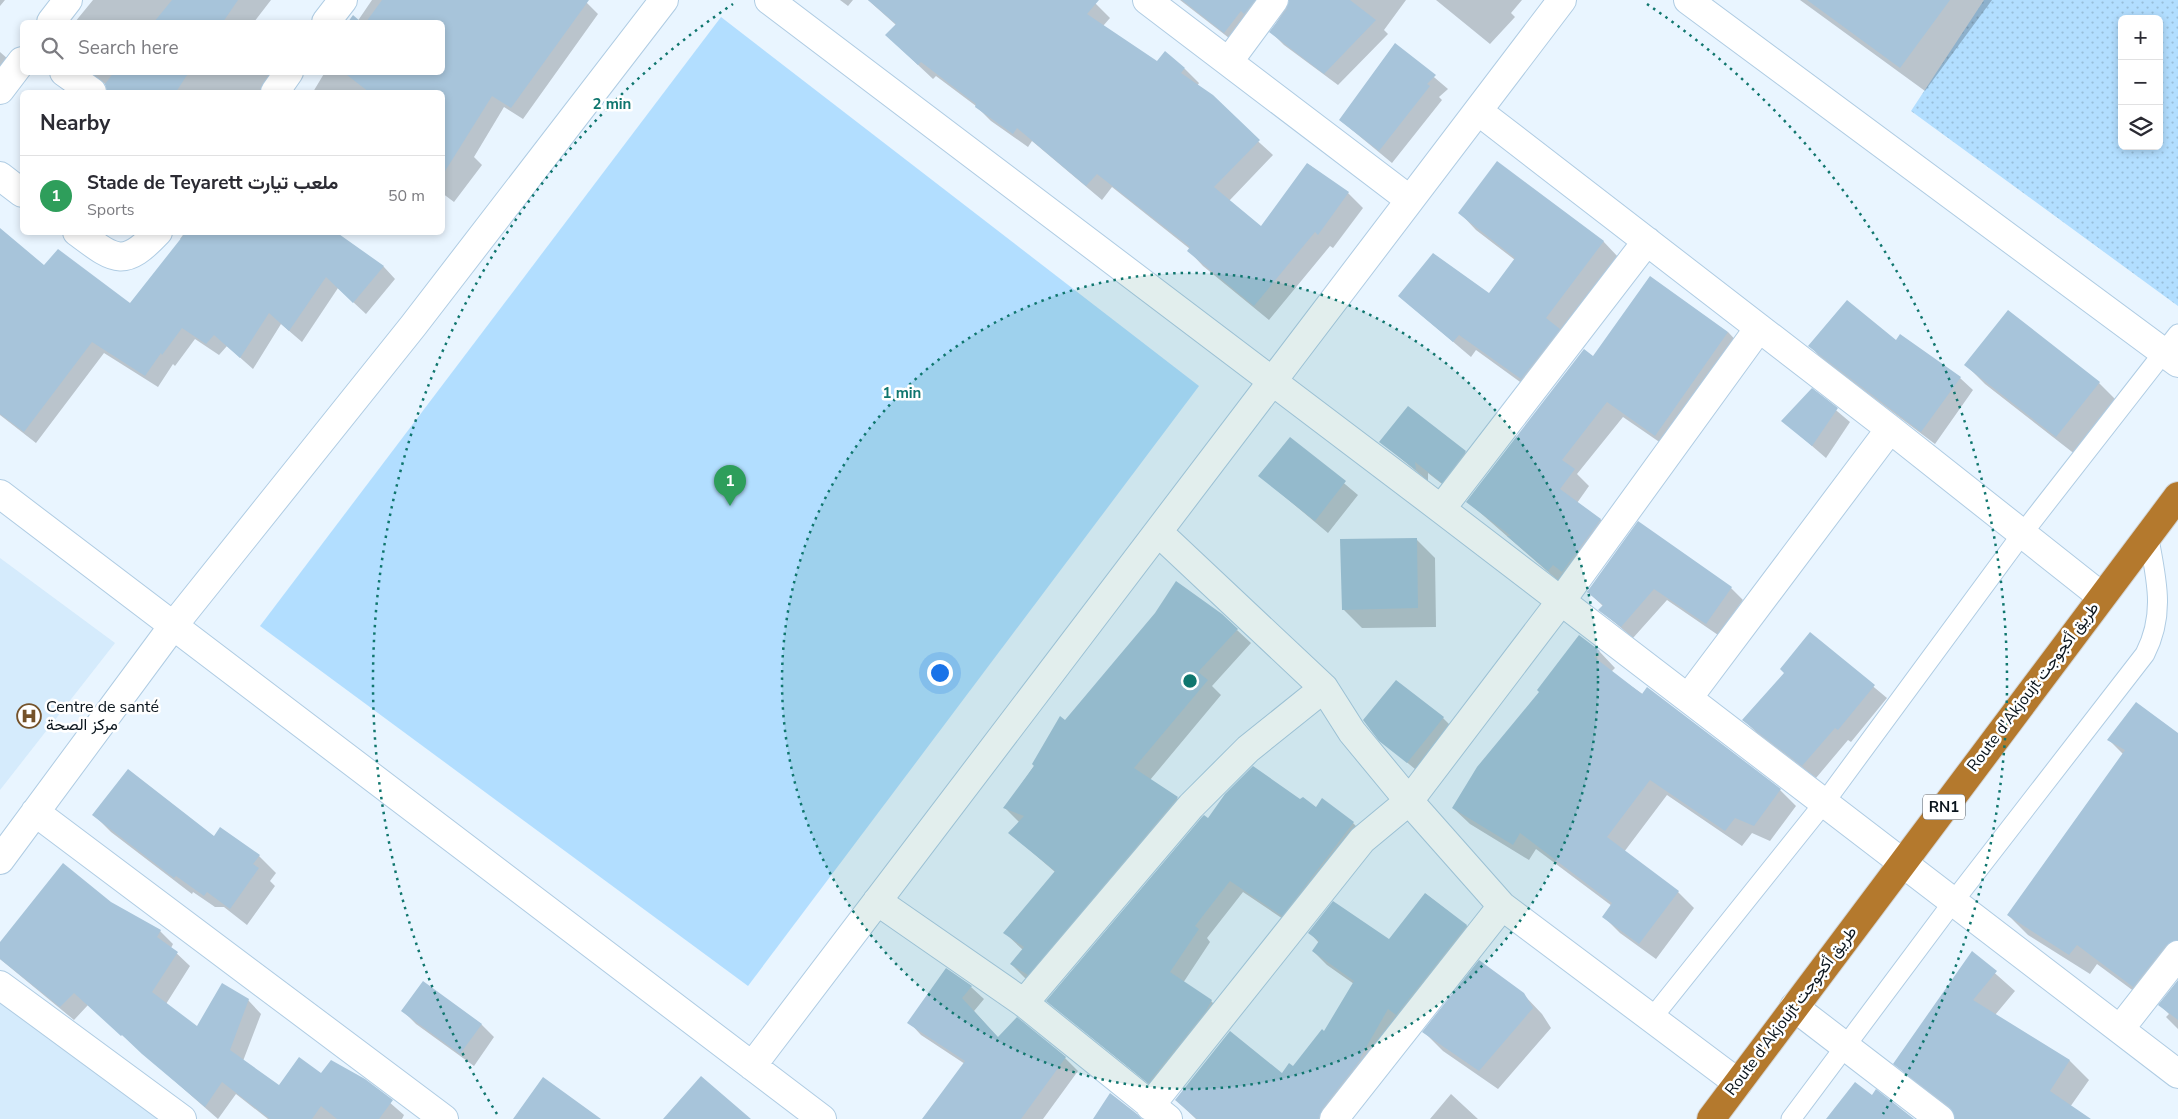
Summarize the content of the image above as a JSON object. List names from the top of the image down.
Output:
{
  "streets": {
    "highway": ["Route d'Akjoujt طريق أكجوجت", "RN1"]
  },
  "places": {
    "hospital": ["Centre de santé مركز الصحة"]
  },
  "page": {
    "map_buttons": ["+", "−"],
    "search": "Search here",
    "heading": "Nearby",
    "list": [
      {
        "mark": "1",
        "name": "Stade de Teyarett ملعب تيارت",
        "note": "Sports",
        "value": "50 m"
      }
    ],
    "pins": "1"
  },
  "rings": ["2 min", "1 min"]
}
